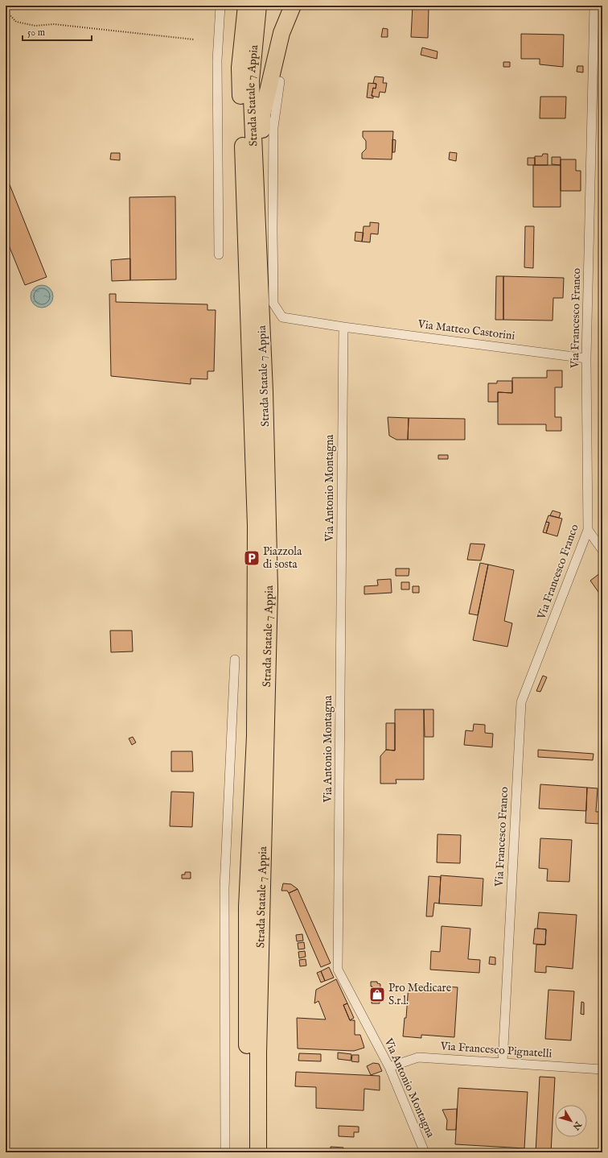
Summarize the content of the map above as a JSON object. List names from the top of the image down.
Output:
{
  "streets": {
    "highway": ["Strada Statale 7 Appia"],
    "street": [
      "Via Francesco Franco",
      "Via Matteo Castorini",
      "Via Antonio Montagna",
      "Via Francesco Pignatelli"
    ]
  },
  "crossings": [
    ["Via Francesco Franco", "Via Matteo Castorini"],
    ["Via Francesco Franco", "Via Francesco Pignatelli"],
    ["Via Matteo Castorini", "Via Antonio Montagna"],
    ["Via Antonio Montagna", "Via Francesco Pignatelli"]
  ],
  "places": {
    "parking": ["Piazzola di sosta"],
    "shop": ["Pro Medicare S.r.l."]
  },
  "scale_bar": "50 m",
  "north": "bottom right"
}
